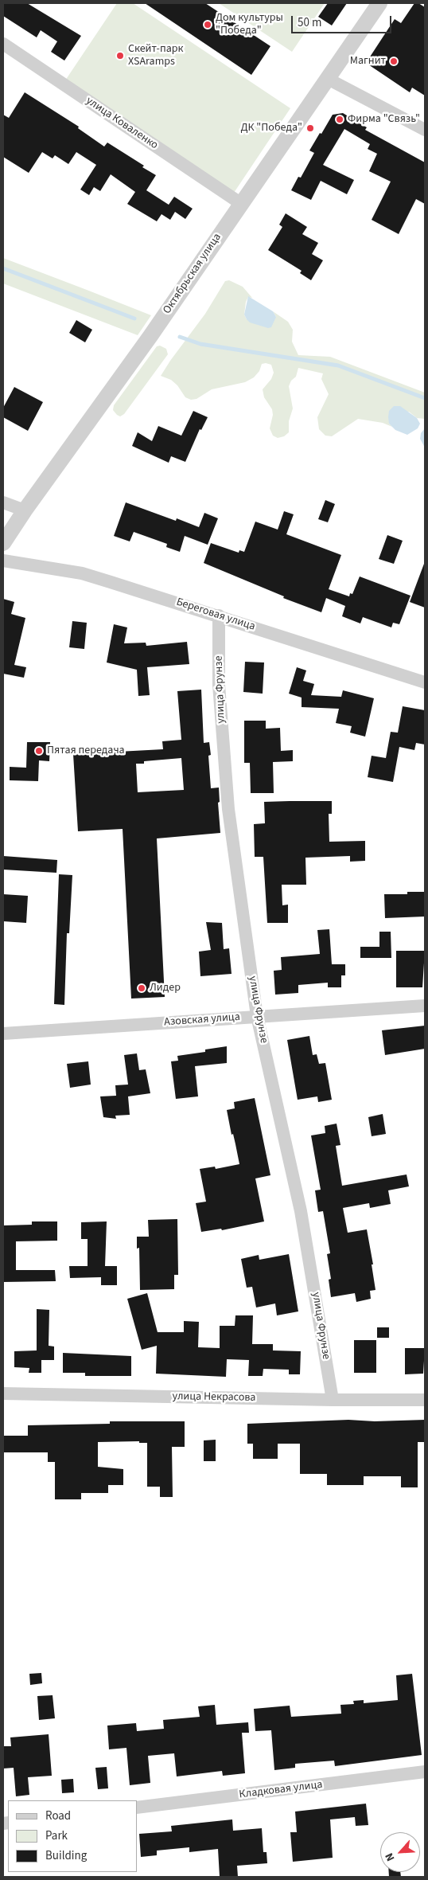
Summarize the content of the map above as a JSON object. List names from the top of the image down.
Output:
{
  "streets": {
    "street": [
      "улица Коваленко",
      "Октябрьская улица",
      "Береговая улица",
      "улица Фрунзе",
      "Азовская улица",
      "улица Некрасова",
      "Кладковая улица"
    ]
  },
  "crossings": [
    ["улица Коваленко", "Октябрьская улица"],
    ["Береговая улица", "улица Фрунзе"],
    ["улица Фрунзе", "Азовская улица"],
    ["улица Фрунзе", "улица Некрасова"]
  ],
  "places": [
    "Дом культуры \"Победа\"",
    "Скейт-парк XSAramps",
    "Магнит",
    "Фирма \"Связь\"",
    "ДК \"Победа\"",
    "Пятая передача",
    "Лидер"
  ],
  "legend": ["Road", "Park", "Building"],
  "scale_bar": "50 m",
  "north": "bottom left"
}
